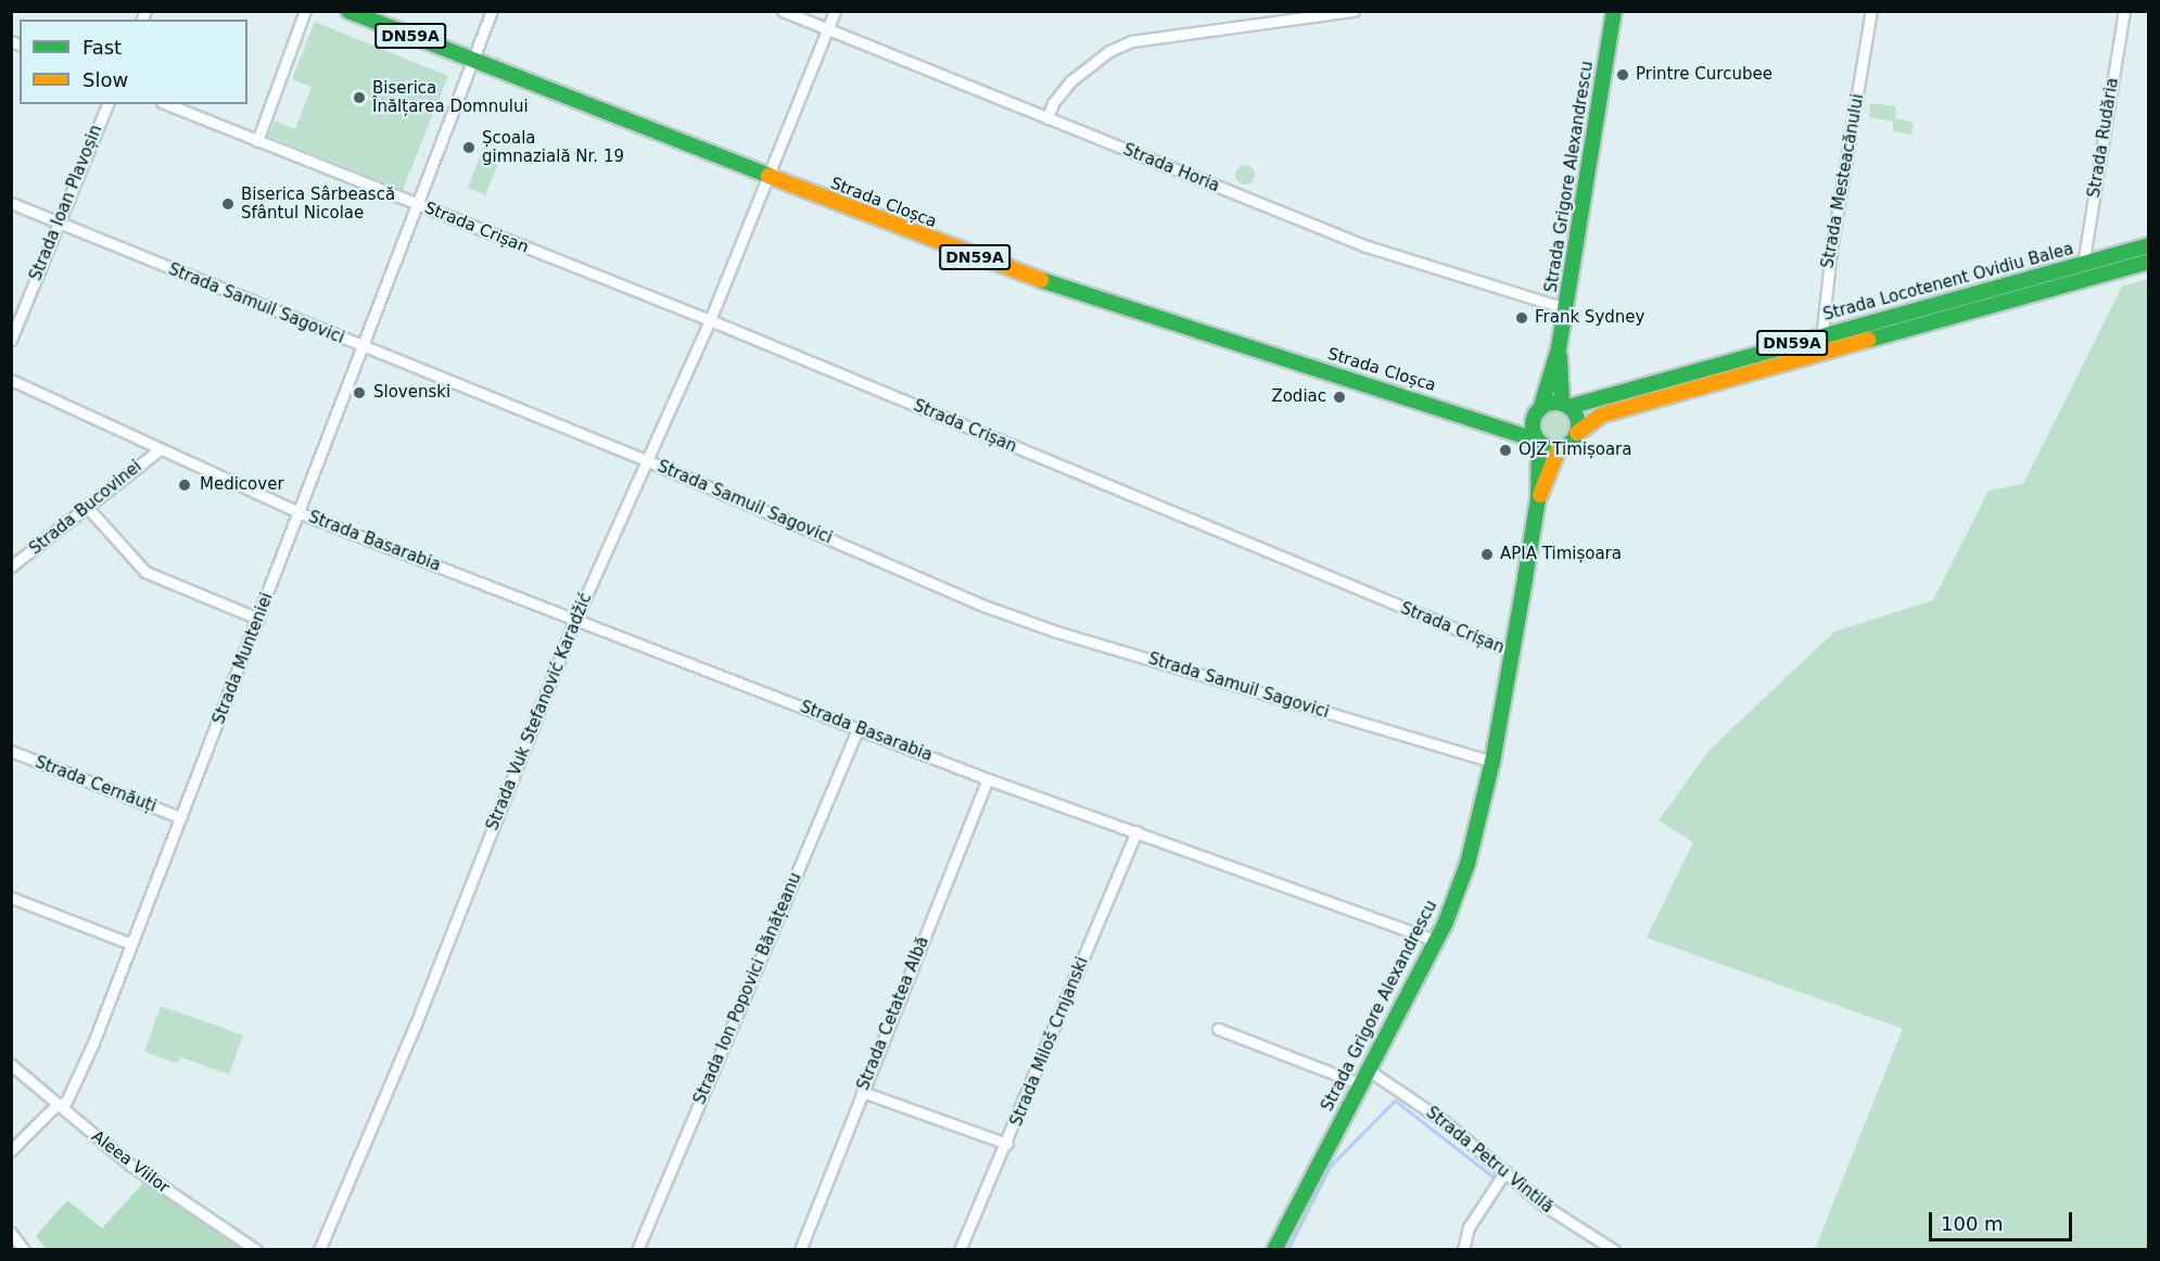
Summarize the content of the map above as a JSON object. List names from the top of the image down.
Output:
{
  "streets": {
    "main road": [
      "DN59A",
      "Strada Grigore Alexandrescu",
      "Strada Cloșca",
      "Strada Locotenent Ovidiu Balea"
    ],
    "street": [
      "Strada Rudăria",
      "Strada Horia",
      "Strada Mesteacănului",
      "Strada Ioan Plavoșin",
      "Strada Crișan",
      "Strada Samuil Sagovici",
      "Strada Bucovinei",
      "Strada Basarabia",
      "Strada Munteniei",
      "Strada Vuk Stefanović Karadžić",
      "Strada Cernăuți",
      "Strada Ion Popovici Bănățeanu",
      "Strada Cetatea Albă",
      "Strada Miloš Crnjanski",
      "Strada Petru Vintilă",
      "Aleea Viilor"
    ]
  },
  "crossings": [
    ["DN59A", "Strada Grigore Alexandrescu"],
    ["DN59A", "Strada Cloșca"],
    ["DN59A", "Strada Locotenent Ovidiu Balea"],
    ["Strada Rudăria", "Strada Locotenent Ovidiu Balea"],
    ["Strada Horia", "Strada Grigore Alexandrescu"],
    ["Strada Horia", "Strada Vuk Stefanović Karadžić"],
    ["Strada Grigore Alexandrescu", "Strada Cloșca"],
    ["Strada Grigore Alexandrescu", "Strada Crișan"],
    ["Strada Grigore Alexandrescu", "Strada Locotenent Ovidiu Balea"],
    ["Strada Grigore Alexandrescu", "Strada Samuil Sagovici"],
    ["Strada Grigore Alexandrescu", "Strada Basarabia"],
    ["Strada Grigore Alexandrescu", "Strada Petru Vintilă"],
    ["Strada Mesteacănului", "Strada Locotenent Ovidiu Balea"],
    ["Strada Ioan Plavoșin", "Strada Samuil Sagovici"],
    ["Strada Cloșca", "Strada Locotenent Ovidiu Balea"],
    ["Strada Cloșca", "Strada Munteniei"],
    ["Strada Cloșca", "Strada Vuk Stefanović Karadžić"],
    ["Strada Crișan", "Strada Munteniei"],
    ["Strada Crișan", "Strada Vuk Stefanović Karadžić"],
    ["Strada Samuil Sagovici", "Strada Munteniei"],
    ["Strada Samuil Sagovici", "Strada Vuk Stefanović Karadžić"],
    ["Strada Bucovinei", "Strada Basarabia"],
    ["Strada Basarabia", "Strada Munteniei"],
    ["Strada Basarabia", "Strada Vuk Stefanović Karadžić"],
    ["Strada Basarabia", "Strada Ion Popovici Bănățeanu"],
    ["Strada Basarabia", "Strada Cetatea Albă"],
    ["Strada Basarabia", "Strada Miloš Crnjanski"],
    ["Strada Munteniei", "Strada Cernăuți"],
    ["Strada Munteniei", "Aleea Viilor"]
  ],
  "places": [
    "Printre Curcubee",
    "Biserica Înălțarea Domnului",
    "Școala gimnazială Nr. 19",
    "Biserica Sârbească Sfântul Nicolae",
    "Frank Sydney",
    "Slovenski",
    "Zodiac",
    "OJZ Timișoara",
    "Medicover",
    "APIA Timișoara"
  ],
  "legend": ["Fast", "Slow"],
  "scale_bar": "100 m"
}
